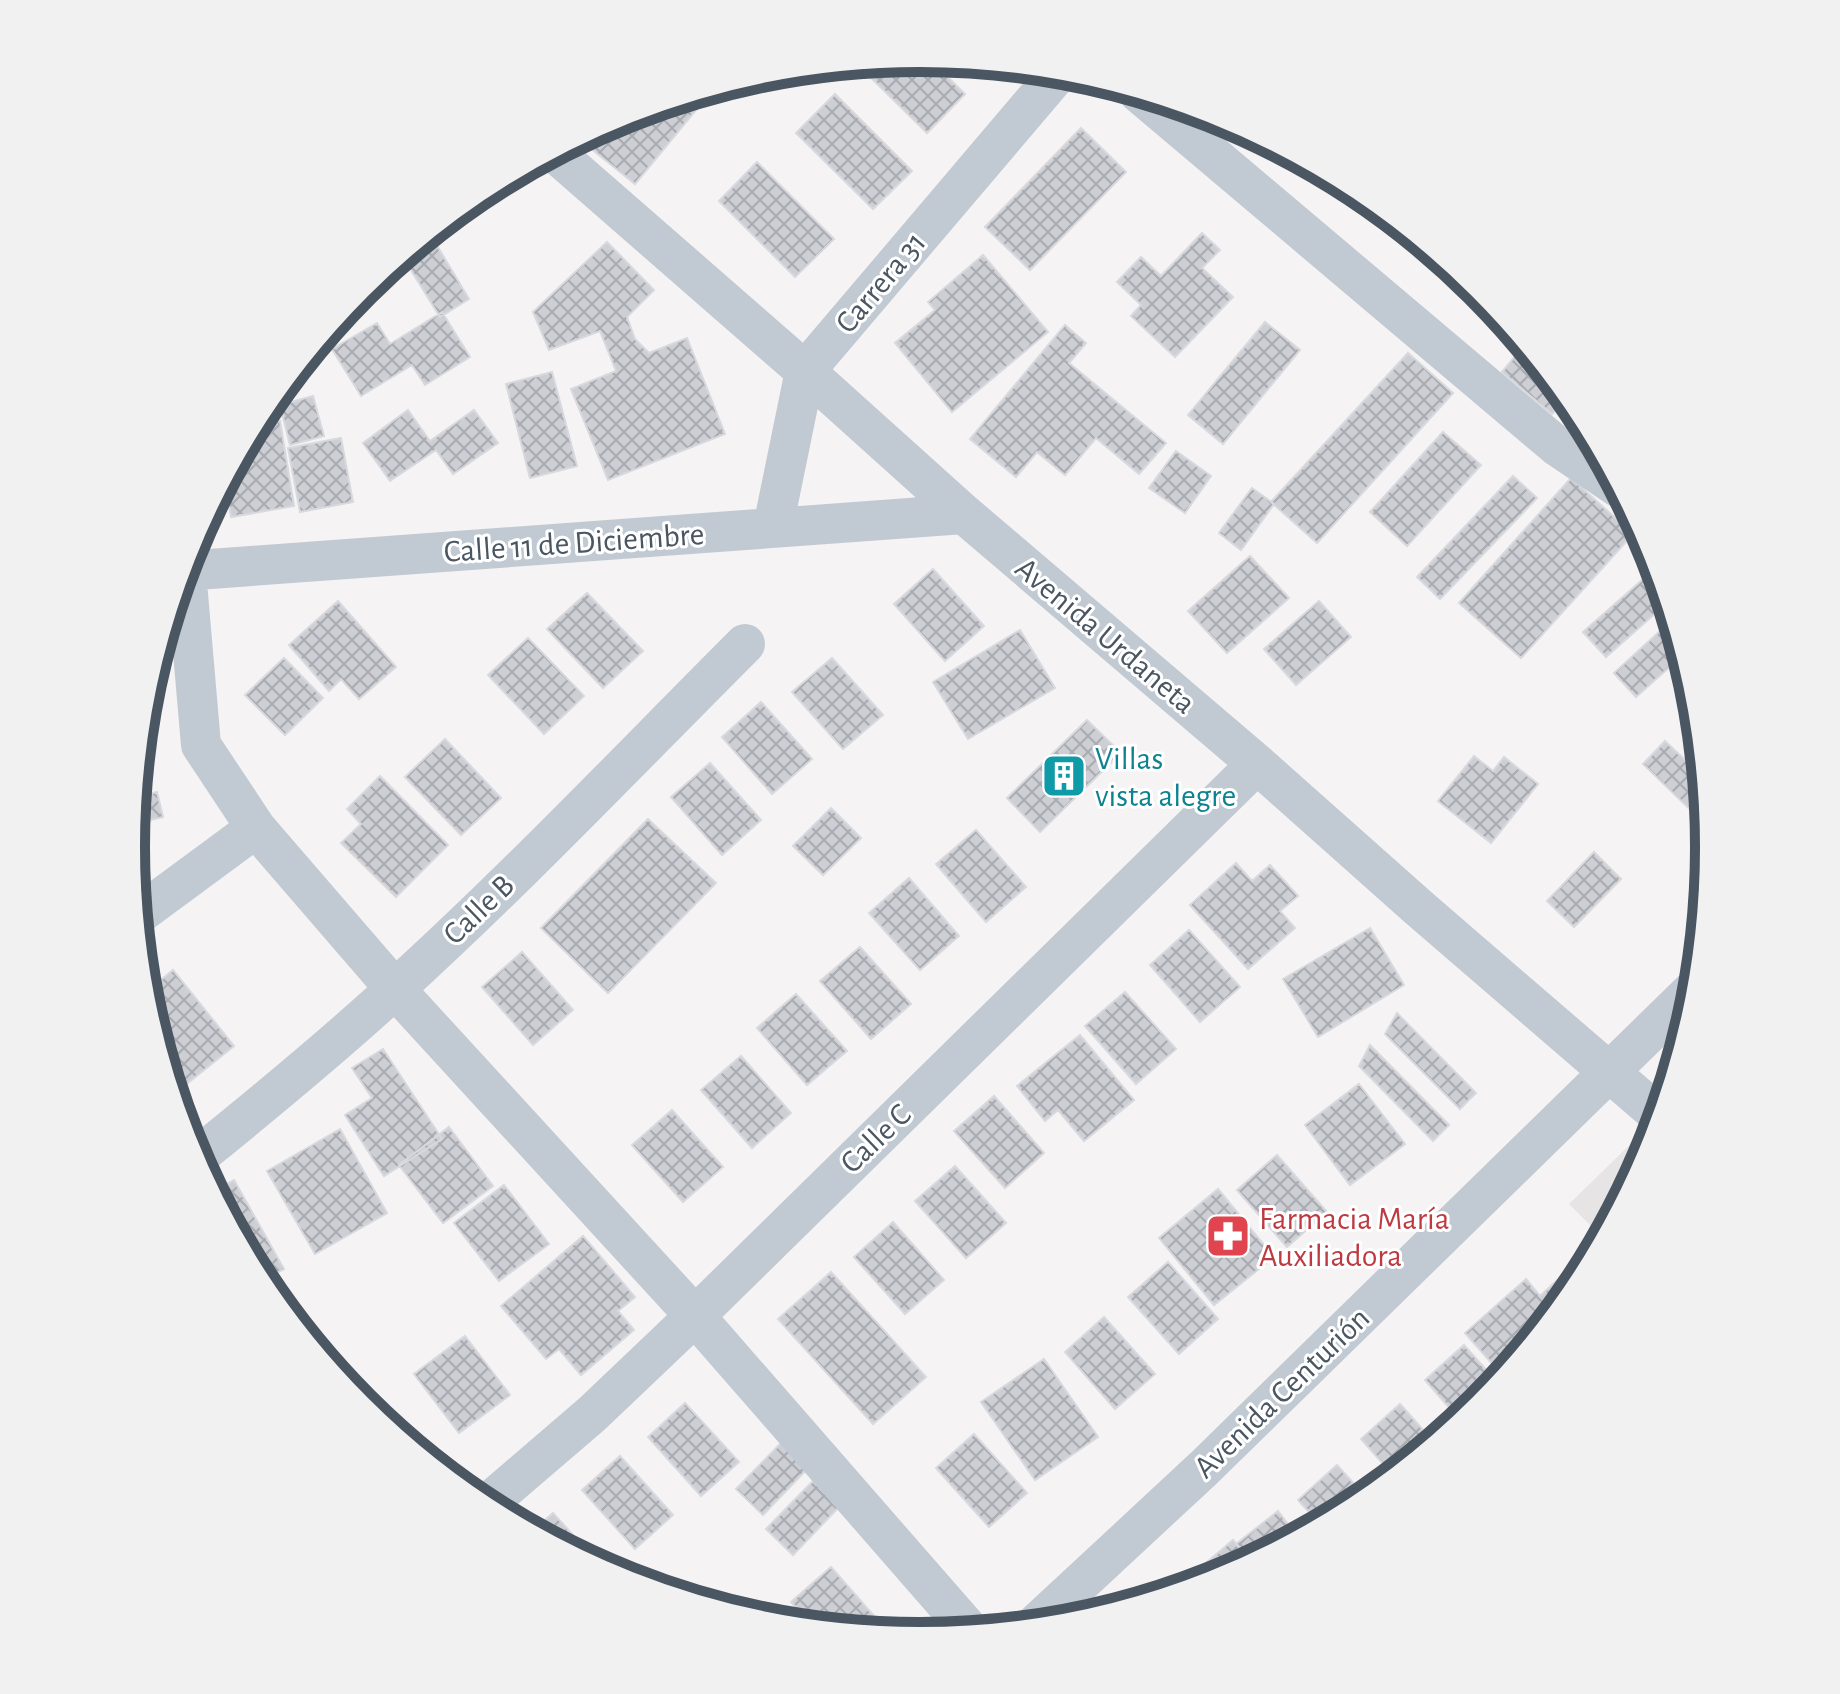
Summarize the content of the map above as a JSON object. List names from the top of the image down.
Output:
{
  "streets": {
    "street": [
      "Carrera 31",
      "Calle 11 de Diciembre",
      "Avenida Urdaneta",
      "Calle B",
      "Calle C",
      "Avenida Centurión"
    ]
  },
  "crossings": [
    ["Carrera 31", "Calle 11 de Diciembre"],
    ["Carrera 31", "Avenida Urdaneta"],
    ["Calle 11 de Diciembre", "Avenida Urdaneta"],
    ["Avenida Urdaneta", "Calle C"],
    ["Avenida Urdaneta", "Avenida Centurión"]
  ],
  "places": {
    "building": ["Villas vista alegre"],
    "pharmacy": ["Farmacia María Auxiliadora"]
  }
}
